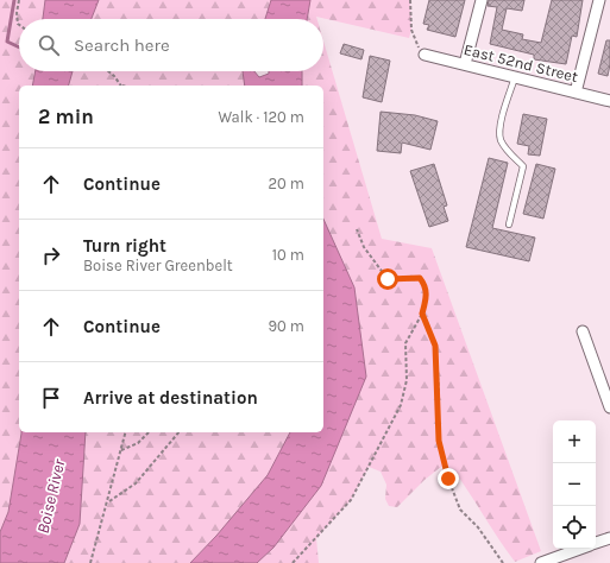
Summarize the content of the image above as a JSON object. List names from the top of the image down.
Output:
{
  "streets": {
    "street": ["East 52nd Street"]
  },
  "water": ["Boise River"],
  "page": {
    "search": "Search here",
    "heading": ["2 min", "Walk · 120 m"],
    "list": [
      ["Continue", "20 m"],
      ["Turn right", "Boise River Greenbelt", "10 m"],
      ["Continue", "90 m"],
      "Arrive at destination"
    ],
    "map_buttons": ["+", "−"]
  }
}
